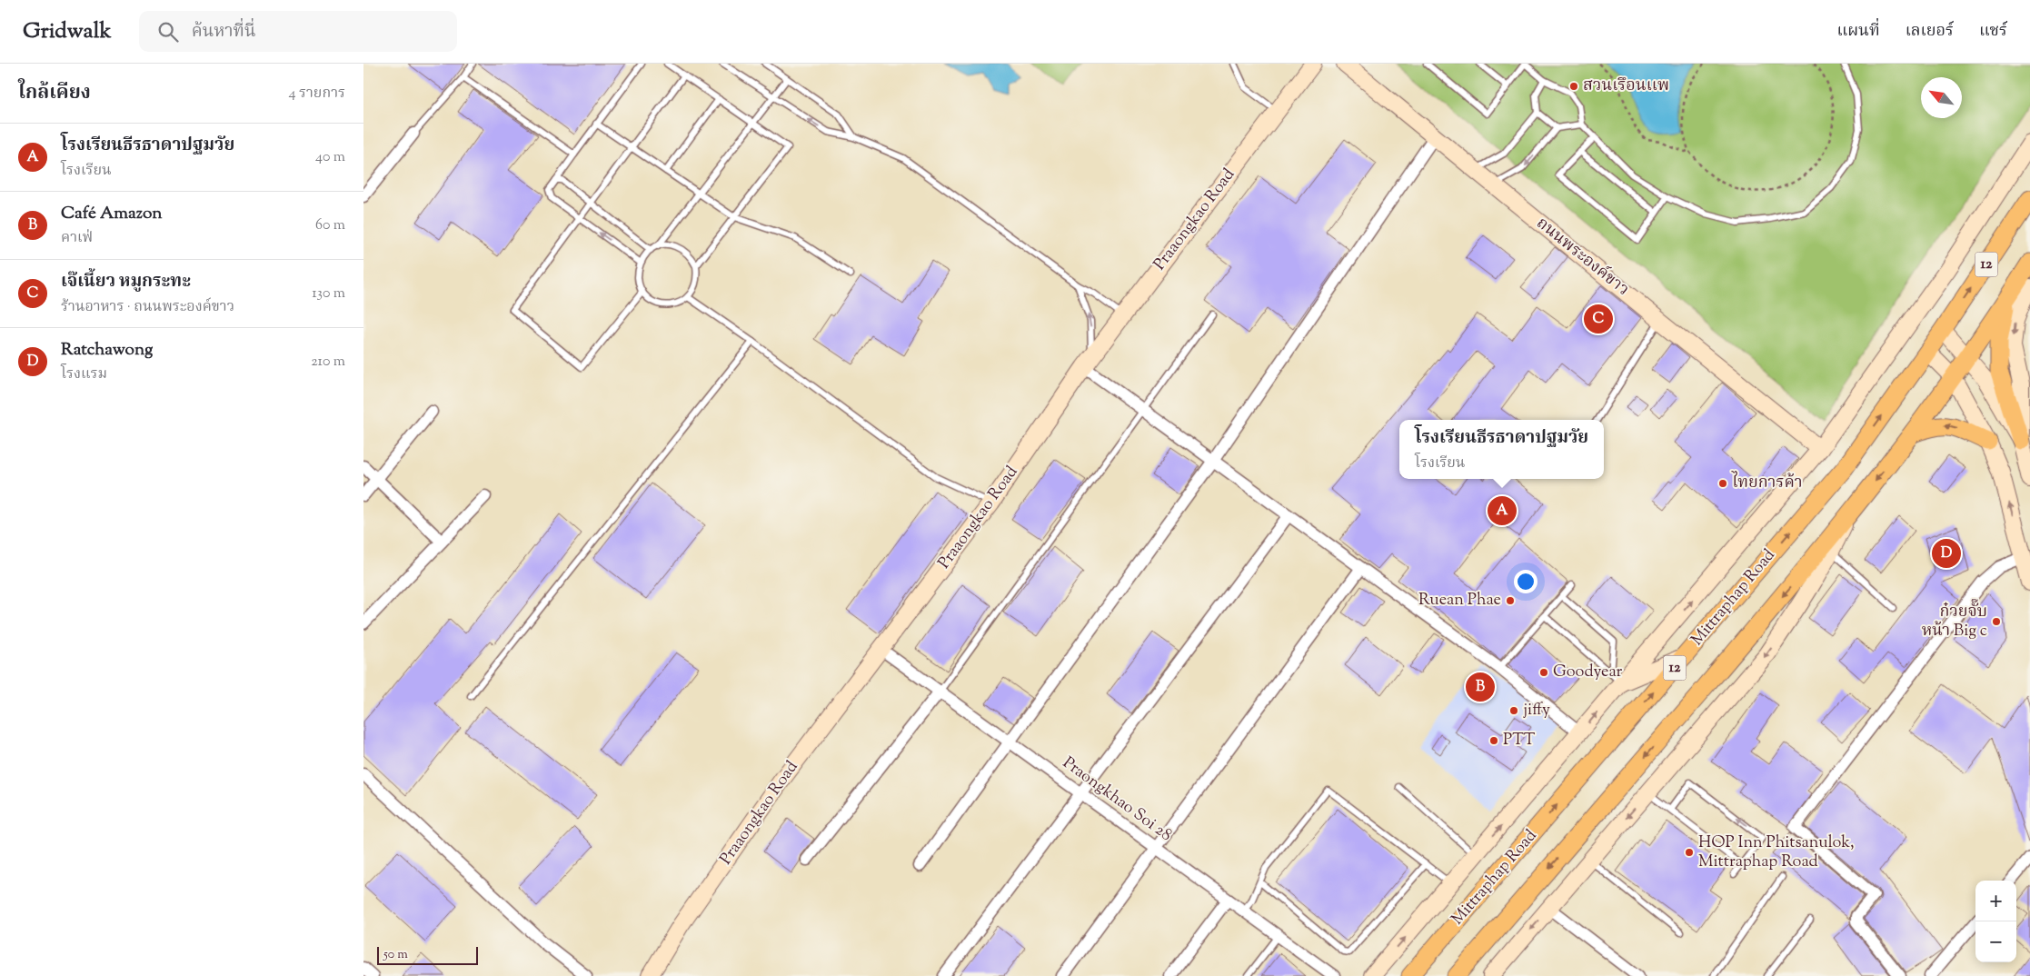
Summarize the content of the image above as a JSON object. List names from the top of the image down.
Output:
{
  "streets": {
    "main road": [
      "Praaongkao Road",
      "ถนนพระองค์ขาว",
      "12",
      "Mittraphap Road"
    ],
    "street": ["Praongkhao Soi 28"]
  },
  "crossings": [
    ["Praaongkao Road", "Praongkhao Soi 28"]
  ],
  "places": [
    "สวนเรึอนเเพ",
    "ไทยการค้า",
    "Ruean Phae",
    "ก๋วยจั๊บ หน้า Big c",
    "Goodyear",
    "jiffy",
    "PTT",
    "HOP Inn Phitsanulok, Mittraphap Road"
  ],
  "scale_bar": "50 m",
  "north": "top left",
  "page": {
    "header": "Gridwalk",
    "search": "ค้นหาที่นี่",
    "nav": ["แผนที่", "เลเยอร์", "แชร์"],
    "heading": ["ใกล้เคียง", "4 รายการ"],
    "list": [
      {
        "mark": "A",
        "name": "โรงเรียนธีรธาดาปฐมวัย",
        "note": "โรงเรียน",
        "value": "40 m"
      },
      {
        "mark": "B",
        "name": "Café Amazon",
        "note": "คาเฟ่",
        "value": "60 m"
      },
      {
        "mark": "C",
        "name": "เจ๊เนี้ยว หมูกระทะ",
        "note": "ร้านอาหาร · ถนนพระองค์ขาว",
        "value": "130 m"
      },
      {
        "mark": "D",
        "name": "Ratchawong",
        "note": "โรงแรม",
        "value": "210 m"
      }
    ],
    "pins": [
      "C",
      "A",
      "D",
      "B"
    ],
    "popup": ["โรงเรียนธีรธาดาปฐมวัย", "โรงเรียน"],
    "map_buttons": ["+", "−"],
    "scale": "50 m"
  }
}
